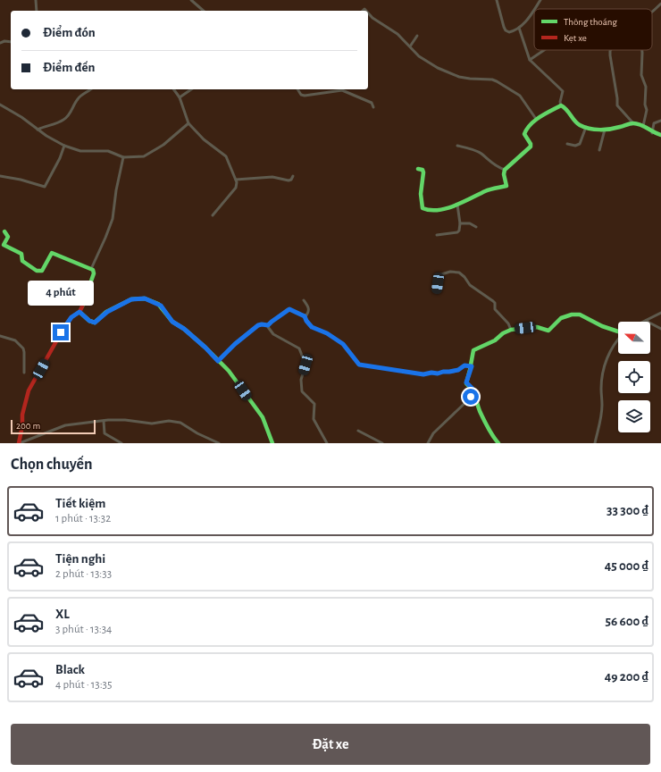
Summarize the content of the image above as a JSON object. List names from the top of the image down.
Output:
{
  "legend": ["Thông thoáng", "Kẹt xe"],
  "scale_bar": "200 m",
  "north": "left",
  "page": {
    "banner": ["Điểm đón", "Điểm đến"],
    "bubble": "4 phút",
    "scale": "200 m",
    "heading": "Chọn chuyến",
    "list": [
      {
        "name": "Tiết kiệm",
        "note": "1 phút · 13:32",
        "value": "33 300 ₫"
      },
      {
        "name": "Tiện nghi",
        "note": "2 phút · 13:33",
        "value": "45 000 ₫"
      },
      {
        "name": "XL",
        "note": "3 phút · 13:34",
        "value": "56 600 ₫"
      },
      {
        "name": "Black",
        "note": "4 phút · 13:35",
        "value": "49 200 ₫"
      }
    ],
    "buttons": "Đặt xe"
  }
}
